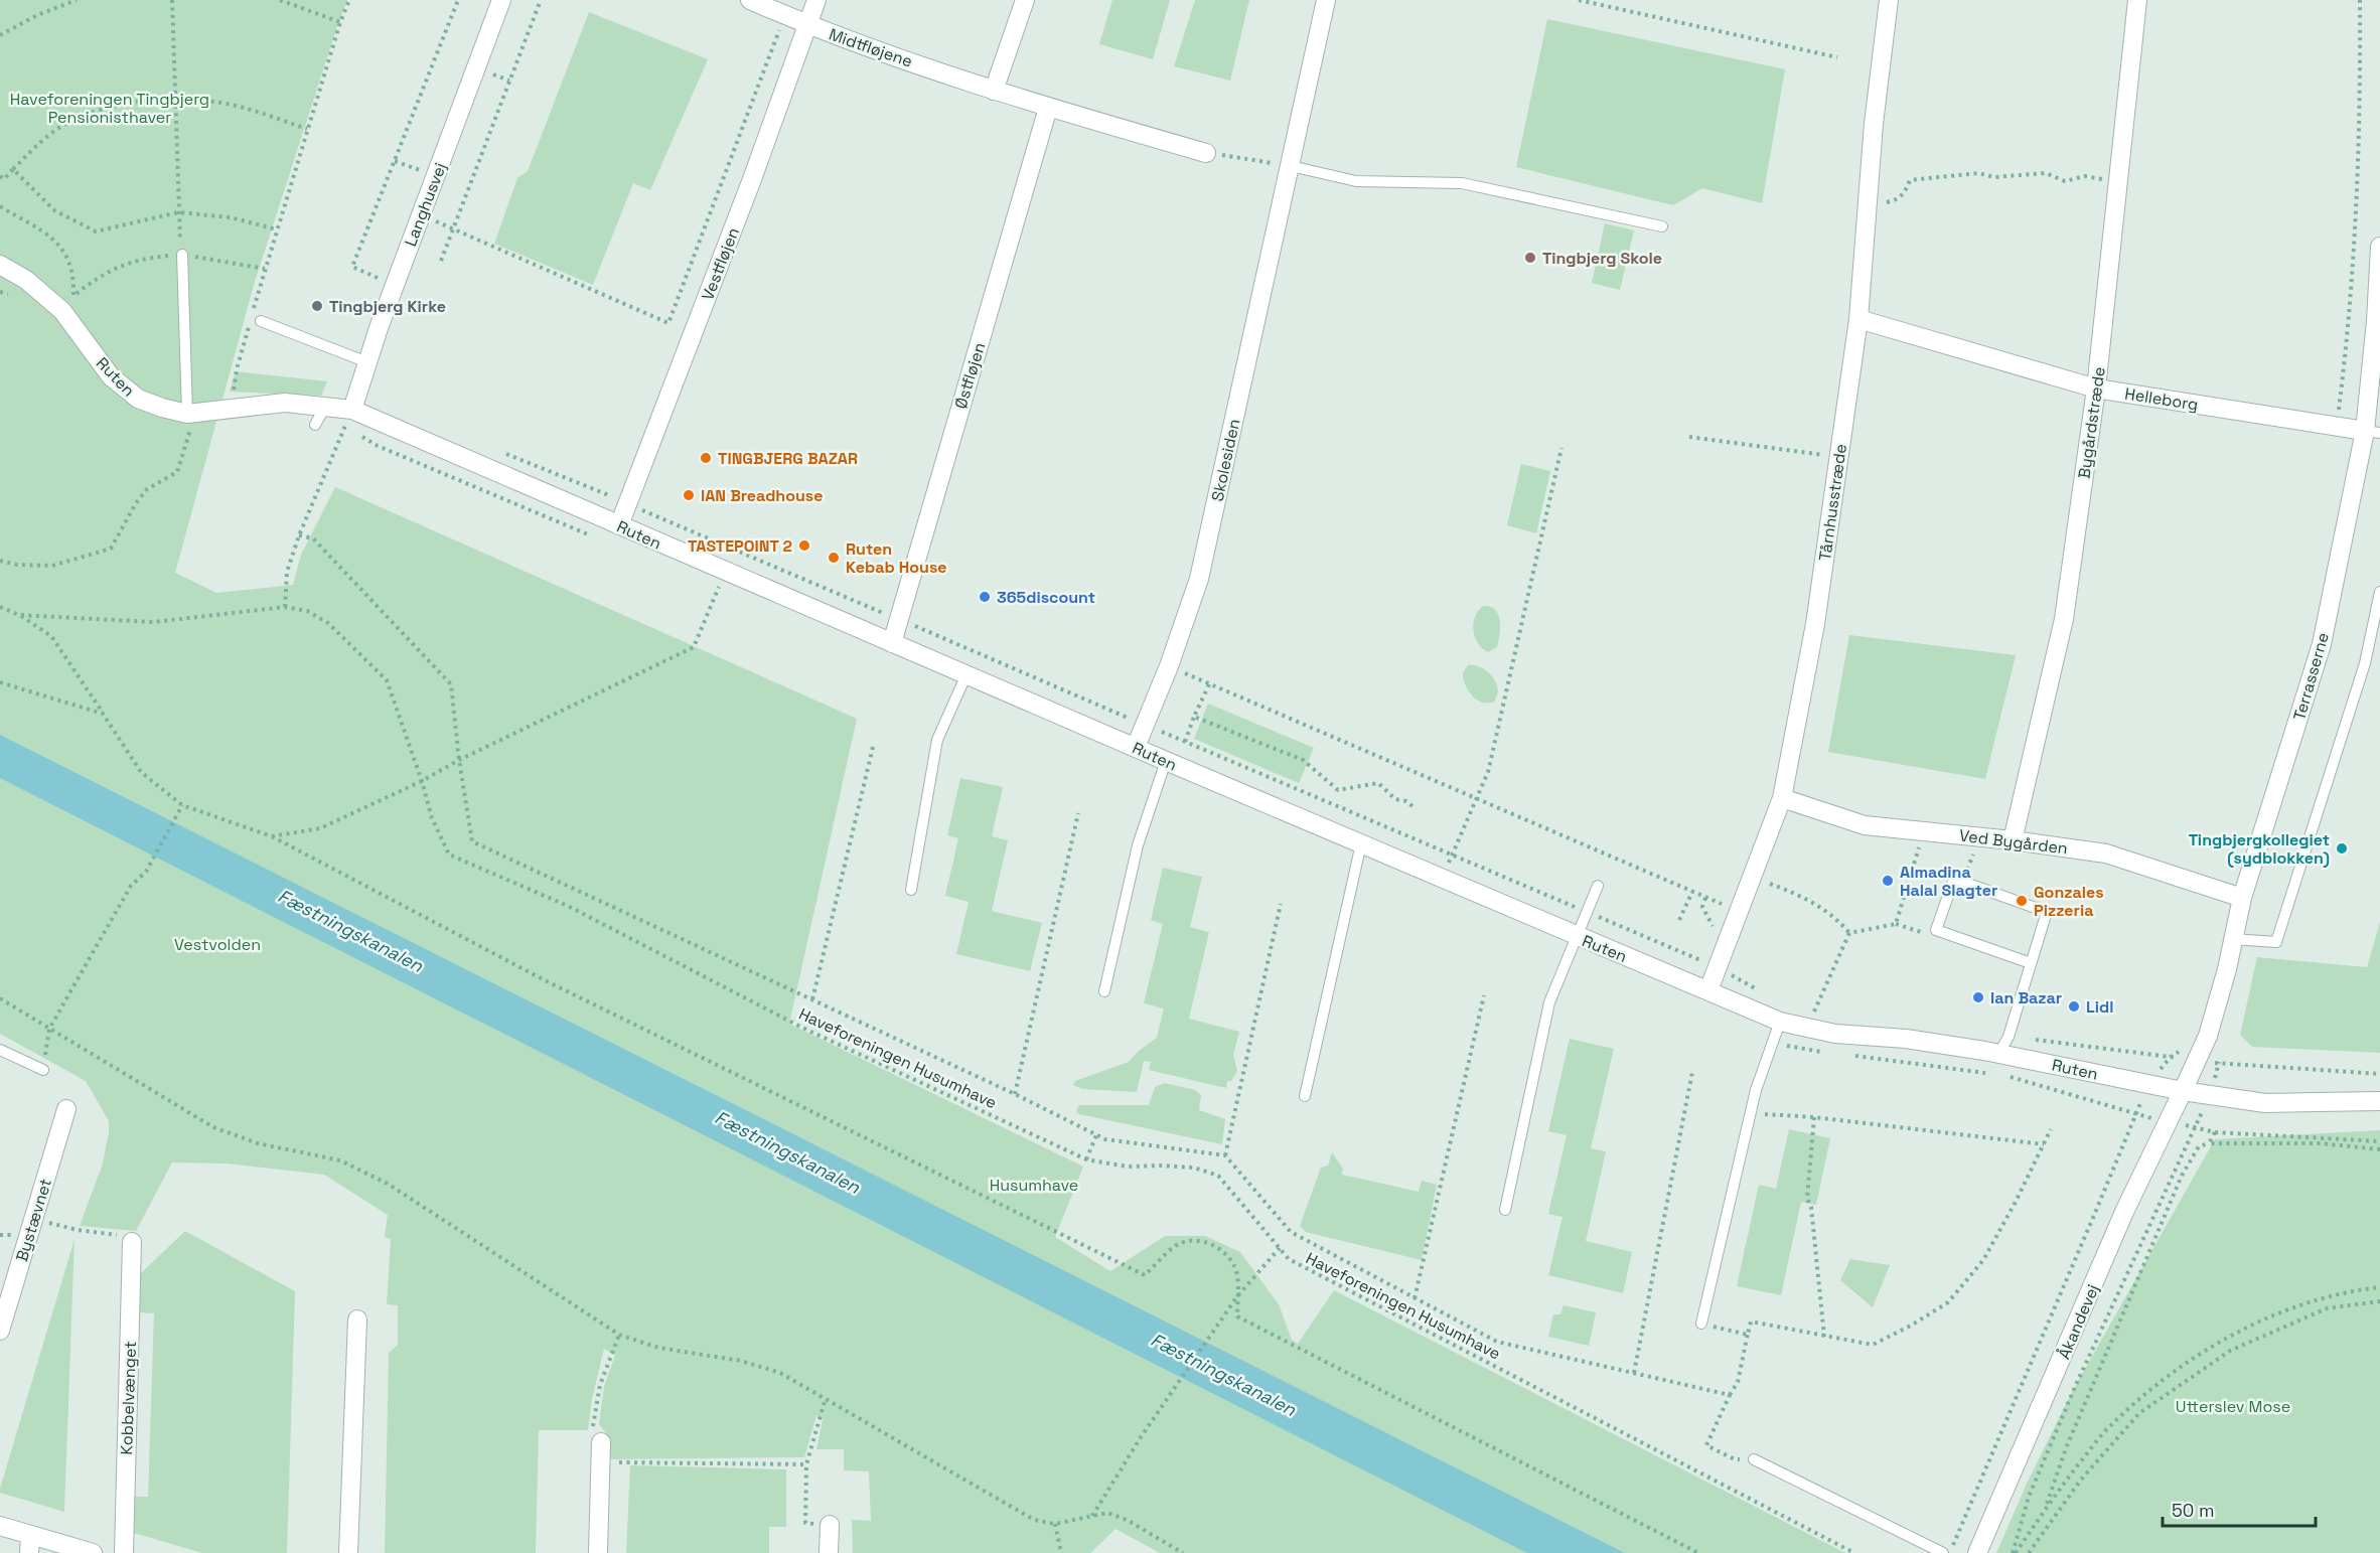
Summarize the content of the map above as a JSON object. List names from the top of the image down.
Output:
{
  "streets": {
    "street": [
      "Midtfløjene",
      "Langhusvej",
      "Vestfløjen",
      "Østfløjen",
      "Ruten",
      "Helleborg",
      "Bygårdstræde",
      "Skolesiden",
      "Tårnhusstræde",
      "Terrasserne",
      "Ved Bygården",
      "Bystævnet",
      "Åkandevej",
      "Kobbelvænget"
    ],
    "path": ["Haveforeningen Husumhave"]
  },
  "crossings": [
    ["Midtfløjene", "Vestfløjen"],
    ["Midtfløjene", "Østfløjen"],
    ["Langhusvej", "Ruten"],
    ["Vestfløjen", "Ruten"],
    ["Østfløjen", "Ruten"],
    ["Ruten", "Skolesiden"],
    ["Ruten", "Tårnhusstræde"],
    ["Ruten", "Terrasserne"],
    ["Ruten", "Åkandevej"],
    ["Helleborg", "Bygårdstræde"],
    ["Helleborg", "Tårnhusstræde"],
    ["Helleborg", "Terrasserne"],
    ["Bygårdstræde", "Ved Bygården"],
    ["Tårnhusstræde", "Ved Bygården"],
    ["Terrasserne", "Ved Bygården"],
    ["Terrasserne", "Åkandevej"]
  ],
  "water": ["Fæstningskanalen"],
  "parks": [
    "Haveforeningen Tingbjerg Pensionisthaver",
    "Vestvolden",
    "Husumhave",
    "Utterslev Mose"
  ],
  "places": [
    "Tingbjerg Skole",
    "Tingbjerg Kirke",
    "TINGBJERG BAZAR",
    "IAN Breadhouse",
    "TASTEPOINT 2",
    "Ruten Kebab House",
    "365discount",
    "Tingbjergkollegiet (sydblokken)",
    "Almadina Halal Slagter",
    "Gonzales Pizzeria",
    "Ian Bazar",
    "Lidl"
  ],
  "scale_bar": "50 m"
}
